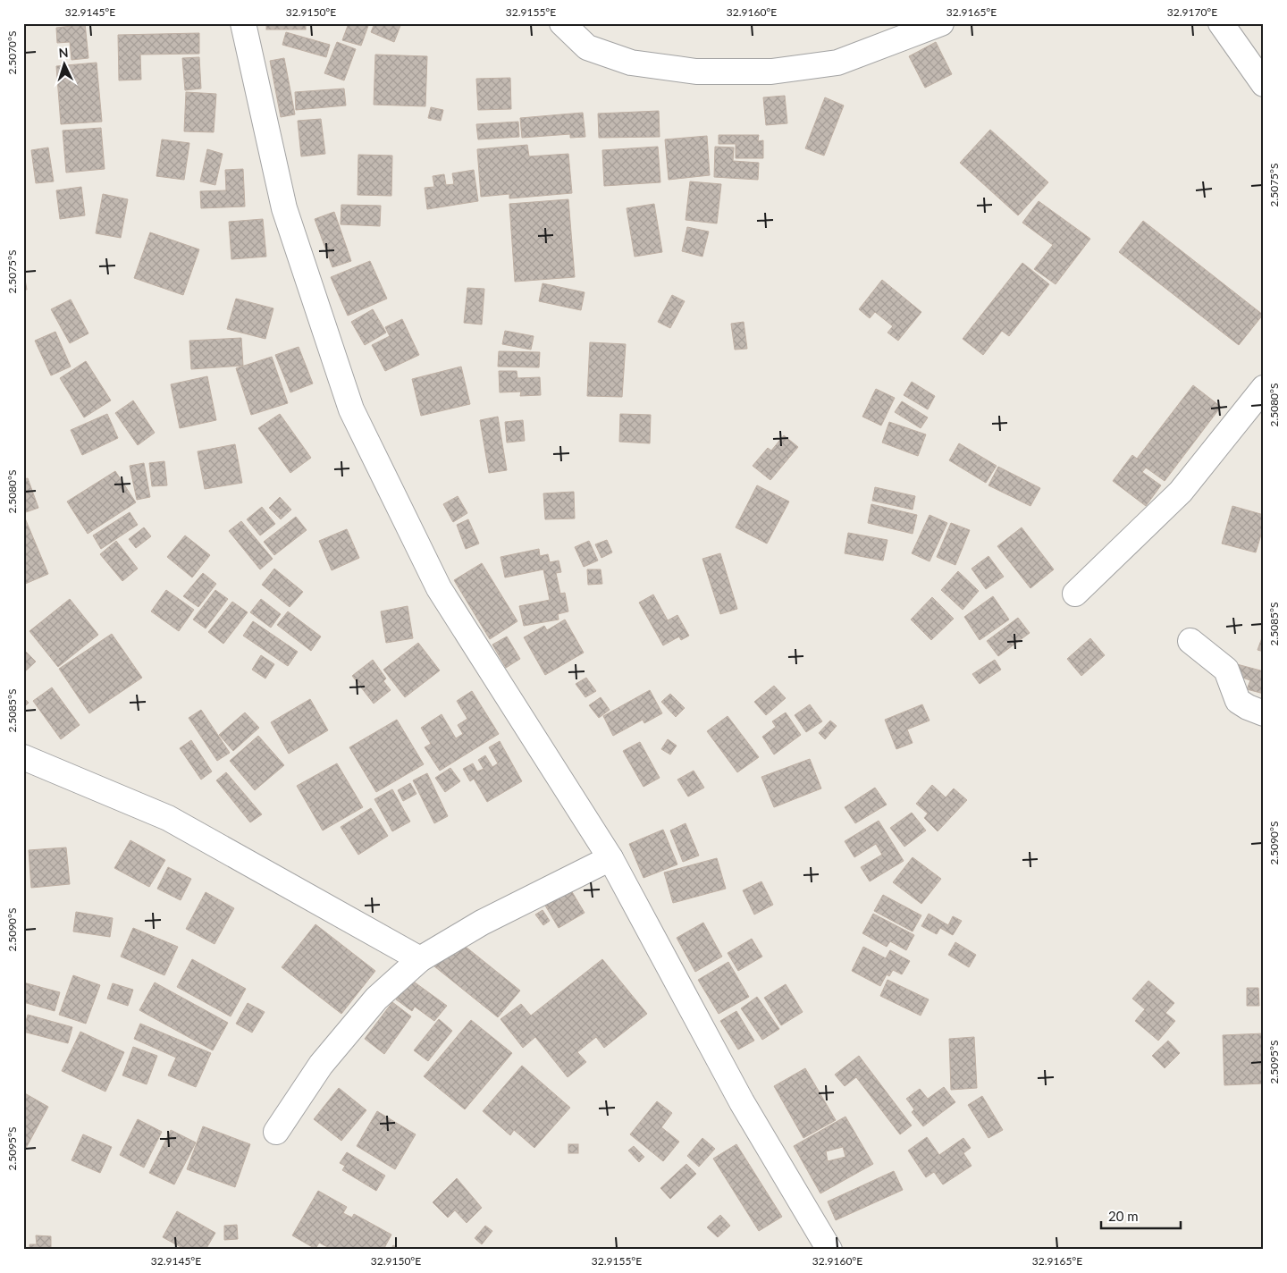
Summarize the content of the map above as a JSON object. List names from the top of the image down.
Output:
{
  "scale_bar": "20 m",
  "north": "top",
  "coordinates": [
    "32.9145°E",
    "32.9150°E",
    "32.9155°E",
    "32.9160°E",
    "32.9165°E",
    "32.9170°E",
    "2.5070°S",
    "2.5075°S",
    "2.5080°S",
    "2.5085°S",
    "2.5090°S",
    "2.5095°S"
  ]
}
